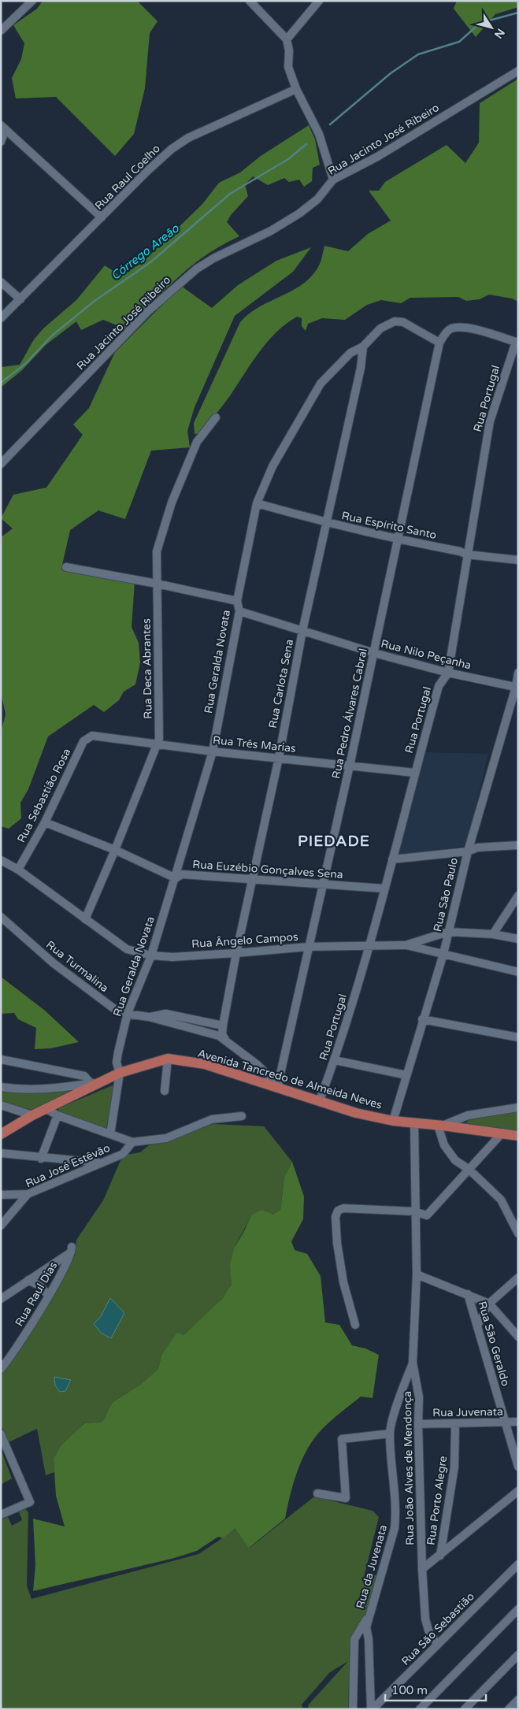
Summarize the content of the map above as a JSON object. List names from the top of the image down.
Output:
{
  "streets": {
    "main road": ["Avenida Tancredo de Almeida Neves"],
    "street": [
      "Rua Jacinto José Ribeiro",
      "Rua Raul Coelho",
      "Rua Portugal",
      "Rua Espírito Santo",
      "Rua Nilo Peçanha",
      "Rua Geralda Novata",
      "Rua Deca Abrantes",
      "Rua Carlota Sena",
      "Rua Pedro Álvares Cabral",
      "Rua Três Marias",
      "Rua Sebastião Rosa",
      "Rua Euzébio Gonçalves Sena",
      "Rua São Paulo",
      "Rua Ângelo Campos",
      "Rua Turmalina",
      "Rua José Estêvão",
      "Rua Raul Dias",
      "Rua São Geraldo",
      "Rua Juvenata",
      "Rua João Alves de Mendonça",
      "Rua Porto Alegre",
      "Rua da Juvenata",
      "Rua São Sebastião"
    ]
  },
  "crossings": [
    ["Rua Portugal", "Rua Espírito Santo"],
    ["Rua Portugal", "Rua Nilo Peçanha"],
    ["Rua Portugal", "Rua Três Marias"],
    ["Rua Portugal", "Rua Euzébio Gonçalves Sena"],
    ["Rua Portugal", "Rua Ângelo Campos"],
    ["Rua Portugal", "Avenida Tancredo de Almeida Neves"],
    ["Rua Espírito Santo", "Rua Geralda Novata"],
    ["Rua Espírito Santo", "Rua Carlota Sena"],
    ["Rua Espírito Santo", "Rua Pedro Álvares Cabral"],
    ["Rua Nilo Peçanha", "Rua Geralda Novata"],
    ["Rua Nilo Peçanha", "Rua Carlota Sena"],
    ["Rua Nilo Peçanha", "Rua Pedro Álvares Cabral"],
    ["Rua Nilo Peçanha", "Rua São Paulo"],
    ["Rua Geralda Novata", "Rua Carlota Sena"],
    ["Rua Geralda Novata", "Rua Pedro Álvares Cabral"],
    ["Rua Geralda Novata", "Rua Três Marias"],
    ["Rua Geralda Novata", "Rua Euzébio Gonçalves Sena"],
    ["Rua Geralda Novata", "Rua Ângelo Campos"],
    ["Rua Geralda Novata", "Rua Turmalina"],
    ["Rua Geralda Novata", "Avenida Tancredo de Almeida Neves"],
    ["Rua Deca Abrantes", "Rua Três Marias"],
    ["Rua Deca Abrantes", "Rua Ângelo Campos"],
    ["Rua Carlota Sena", "Rua Três Marias"],
    ["Rua Carlota Sena", "Rua Euzébio Gonçalves Sena"],
    ["Rua Carlota Sena", "Rua Ângelo Campos"],
    ["Rua Carlota Sena", "Rua Turmalina"],
    ["Rua Pedro Álvares Cabral", "Rua Três Marias"],
    ["Rua Pedro Álvares Cabral", "Rua Euzébio Gonçalves Sena"],
    ["Rua Pedro Álvares Cabral", "Rua Ângelo Campos"],
    ["Rua Pedro Álvares Cabral", "Rua Turmalina"],
    ["Rua Pedro Álvares Cabral", "Avenida Tancredo de Almeida Neves"],
    ["Rua Três Marias", "Rua Sebastião Rosa"],
    ["Rua Sebastião Rosa", "Rua Ângelo Campos"],
    ["Rua São Paulo", "Rua Ângelo Campos"],
    ["Rua São Paulo", "Avenida Tancredo de Almeida Neves"],
    ["Rua Turmalina", "Avenida Tancredo de Almeida Neves"],
    ["Avenida Tancredo de Almeida Neves", "Rua João Alves de Mendonça"],
    ["Rua São Geraldo", "Rua Juvenata"],
    ["Rua Juvenata", "Rua João Alves de Mendonça"],
    ["Rua Juvenata", "Rua Porto Alegre"],
    ["Rua João Alves de Mendonça", "Rua da Juvenata"],
    ["Rua João Alves de Mendonça", "Rua São Sebastião"],
    ["Rua da Juvenata", "Rua São Sebastião"]
  ],
  "districts": ["PIEDADE"],
  "water": ["Córrego Areão"],
  "scale_bar": "100 m",
  "north": "bottom right"
}
